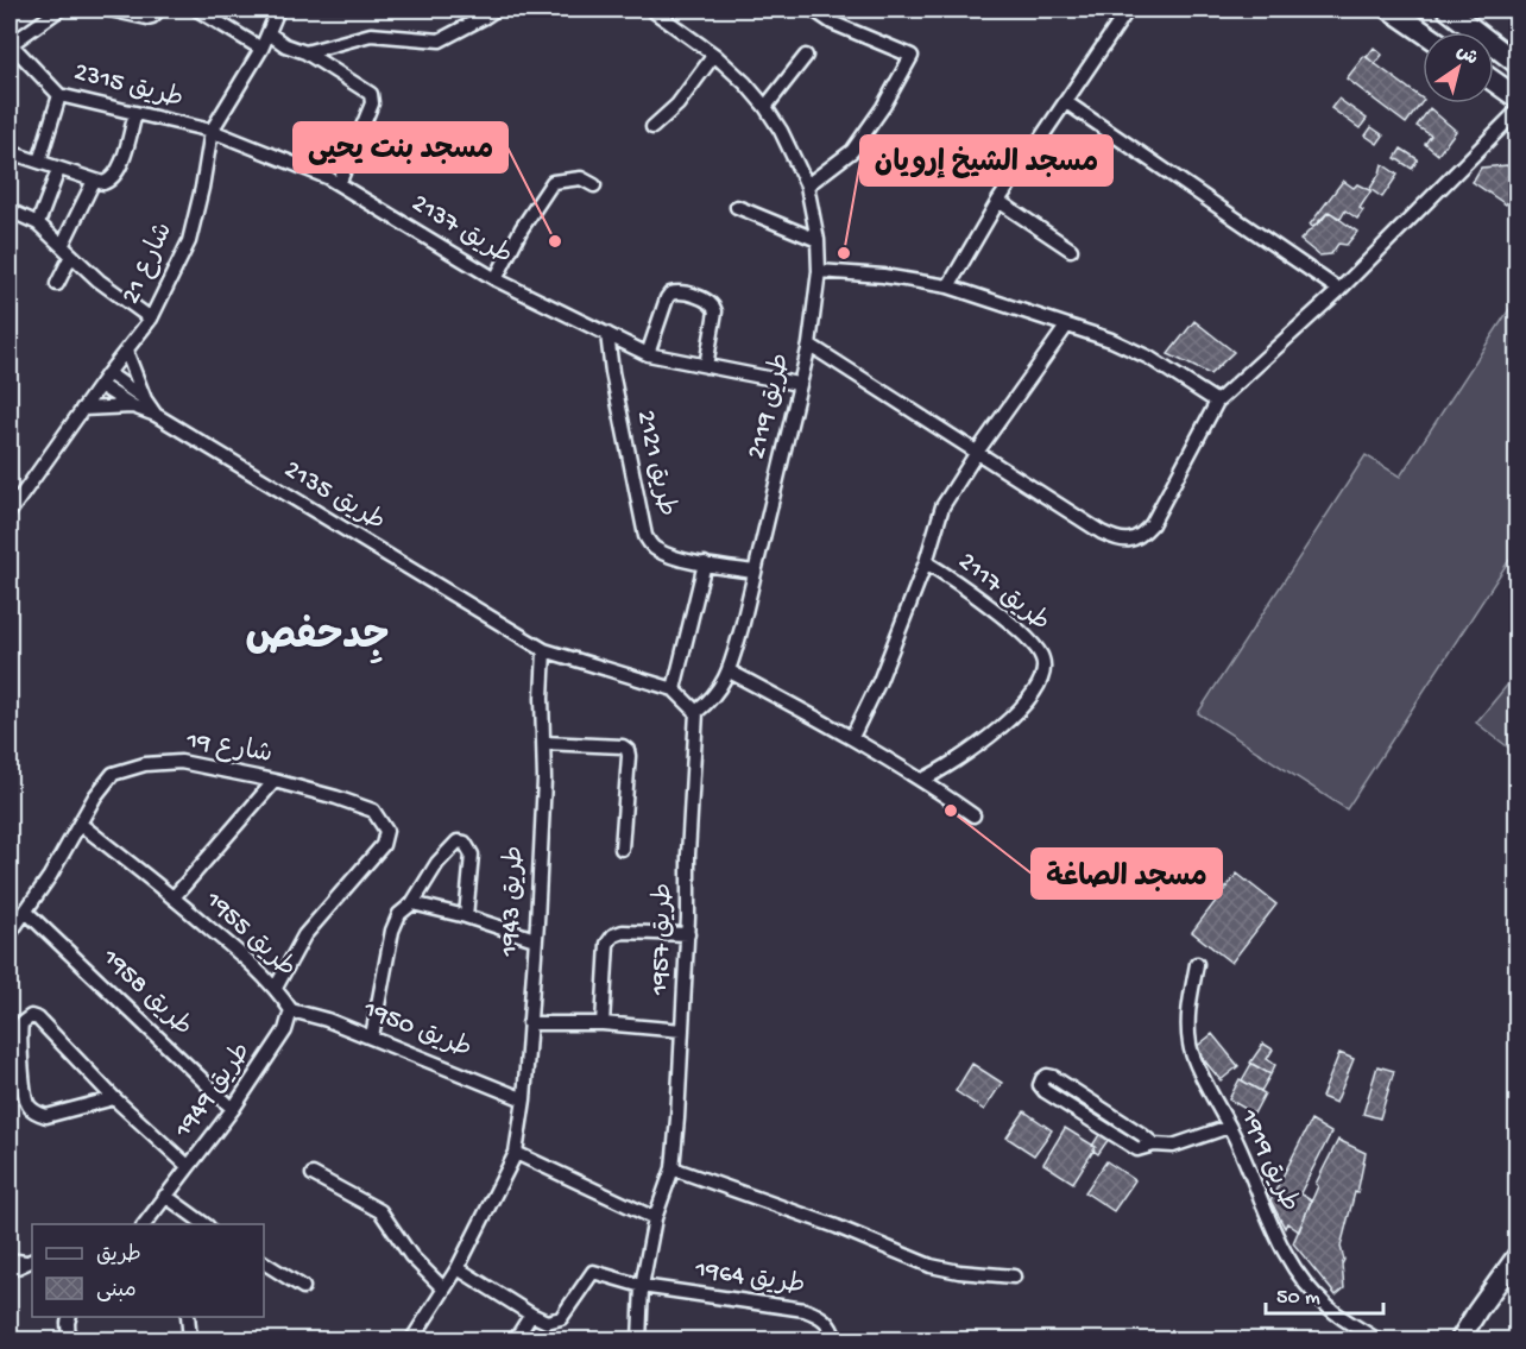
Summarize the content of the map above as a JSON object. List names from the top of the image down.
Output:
{
  "streets": {
    "street": [
      "طريق 2315",
      "طريق 2137",
      "شارع 21",
      "طريق 2119",
      "طريق 2121",
      "طريق 2135",
      "طريق 2117",
      "شارع 19",
      "طريق 1943",
      "طريق 1955",
      "طريق 1957",
      "طريق 1958",
      "طريق 1950",
      "طريق 1949",
      "طريق 1919",
      "طريق 1964"
    ]
  },
  "crossings": [
    ["طريق 2315", "طريق 2137"],
    ["طريق 2315", "شارع 21"],
    ["طريق 2137", "شارع 21"],
    ["طريق 2137", "طريق 2119"],
    ["طريق 2137", "طريق 2121"],
    ["شارع 21", "طريق 2135"],
    ["طريق 2119", "طريق 2121"],
    ["طريق 2119", "طريق 1957"],
    ["طريق 2135", "طريق 1943"],
    ["شارع 19", "طريق 1955"],
    ["شارع 19", "طريق 1958"],
    ["طريق 1943", "طريق 1950"],
    ["طريق 1955", "طريق 1950"],
    ["طريق 1955", "طريق 1949"],
    ["طريق 1957", "طريق 1964"],
    ["طريق 1958", "طريق 1949"],
    ["طريق 1950", "طريق 1949"]
  ],
  "districts": ["جِدحفص"],
  "places": ["مسجد بنت يحيى", "مسجد الشيخ إرويان", "مسجد الصاغة"],
  "legend": ["طريق", "مبنى"],
  "scale_bar": "50 m",
  "north": "top right"
}
